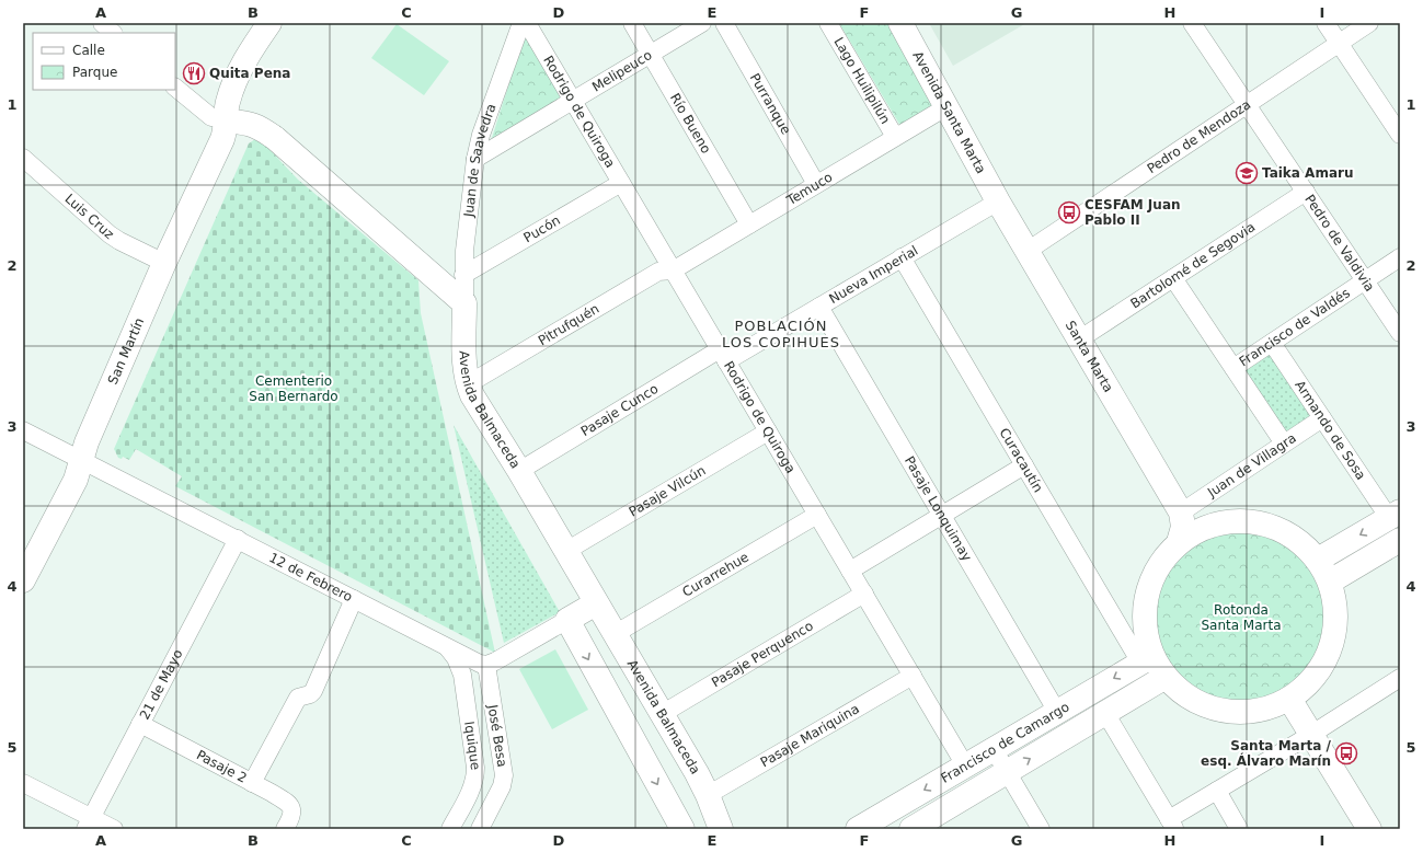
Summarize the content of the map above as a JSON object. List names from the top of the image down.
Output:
{
  "streets": {
    "street": [
      "Melipeuco",
      "Lago Huilipilún",
      "Purranque",
      "Rodrigo de Quiroga",
      "Avenida Santa Marta",
      "Río Bueno",
      "Pedro de Mendoza",
      "Juan de Saavedra",
      "Temuco",
      "Luis Cruz",
      "Pucón",
      "Pedro de Valdivia",
      "Bartolomé de Segovia",
      "Nueva Imperial",
      "Pitrufquén",
      "Francisco de Valdés",
      "San Martín",
      "Santa Marta",
      "Avenida Balmaceda",
      "Pasaje Cunco",
      "Armando de Sosa",
      "Curacautín",
      "Juan de Villagra",
      "Pasaje Vilcún",
      "Pasaje Lonquimay",
      "Curarrehue",
      "12 de Febrero",
      "Pasaje Perquenco",
      "21 de Mayo",
      "José Besa",
      "Pasaje Mariquina",
      "Francisco de Camargo",
      "Iquique",
      "Pasaje 2"
    ]
  },
  "crossings": [
    ["Melipeuco", "Rodrigo de Quiroga"],
    ["Melipeuco", "Río Bueno"],
    ["Melipeuco", "Juan de Saavedra"],
    ["Lago Huilipilún", "Temuco"],
    ["Purranque", "Temuco"],
    ["Rodrigo de Quiroga", "Temuco"],
    ["Rodrigo de Quiroga", "Pucón"],
    ["Rodrigo de Quiroga", "Nueva Imperial"],
    ["Rodrigo de Quiroga", "Pitrufquén"],
    ["Rodrigo de Quiroga", "Pasaje Cunco"],
    ["Rodrigo de Quiroga", "Pasaje Vilcún"],
    ["Rodrigo de Quiroga", "Curarrehue"],
    ["Rodrigo de Quiroga", "Pasaje Perquenco"],
    ["Rodrigo de Quiroga", "Pasaje Mariquina"],
    ["Rodrigo de Quiroga", "Francisco de Camargo"],
    ["Avenida Santa Marta", "Temuco"],
    ["Avenida Santa Marta", "Nueva Imperial"],
    ["Avenida Santa Marta", "Santa Marta"],
    ["Río Bueno", "Temuco"],
    ["Pedro de Mendoza", "Pedro de Valdivia"],
    ["Pedro de Mendoza", "Santa Marta"],
    ["Juan de Saavedra", "Pucón"],
    ["Juan de Saavedra", "Avenida Balmaceda"],
    ["Temuco", "Pitrufquén"],
    ["Luis Cruz", "San Martín"],
    ["Pedro de Valdivia", "Bartolomé de Segovia"],
    ["Pedro de Valdivia", "Francisco de Valdés"],
    ["Bartolomé de Segovia", "Santa Marta"],
    ["Nueva Imperial", "Santa Marta"],
    ["Nueva Imperial", "Pasaje Cunco"],
    ["Nueva Imperial", "Curacautín"],
    ["Nueva Imperial", "Pasaje Lonquimay"],
    ["Pitrufquén", "Avenida Balmaceda"],
    ["Francisco de Valdés", "Armando de Sosa"],
    ["San Martín", "12 de Febrero"],
    ["Santa Marta", "Juan de Villagra"],
    ["Avenida Balmaceda", "Pasaje Cunco"],
    ["Avenida Balmaceda", "Pasaje Vilcún"],
    ["Avenida Balmaceda", "Curarrehue"],
    ["Avenida Balmaceda", "Pasaje Perquenco"],
    ["Avenida Balmaceda", "Pasaje Mariquina"],
    ["Armando de Sosa", "Juan de Villagra"],
    ["Curacautín", "Francisco de Camargo"],
    ["Pasaje Lonquimay", "Francisco de Camargo"],
    ["12 de Febrero", "21 de Mayo"],
    ["12 de Febrero", "José Besa"],
    ["12 de Febrero", "Iquique"],
    ["21 de Mayo", "Pasaje 2"]
  ],
  "districts": ["POBLACIÓN LOS COPIHUES"],
  "parks": ["Cementerio San Bernardo", "Rotonda Santa Marta"],
  "places": {
    "restaurant": ["Quita Pena"],
    "school or university": ["Taika Amaru"],
    "bus stop": ["CESFAM Juan Pablo II", "Santa Marta / esq. Álvaro Marín"]
  },
  "legend": ["Calle", "Parque"],
  "grid": {
    "columns": [
      "A",
      "B",
      "C",
      "D",
      "E",
      "F",
      "G",
      "H",
      "I"
    ],
    "rows": [
      "1",
      "2",
      "3",
      "4",
      "5"
    ]
  }
}
